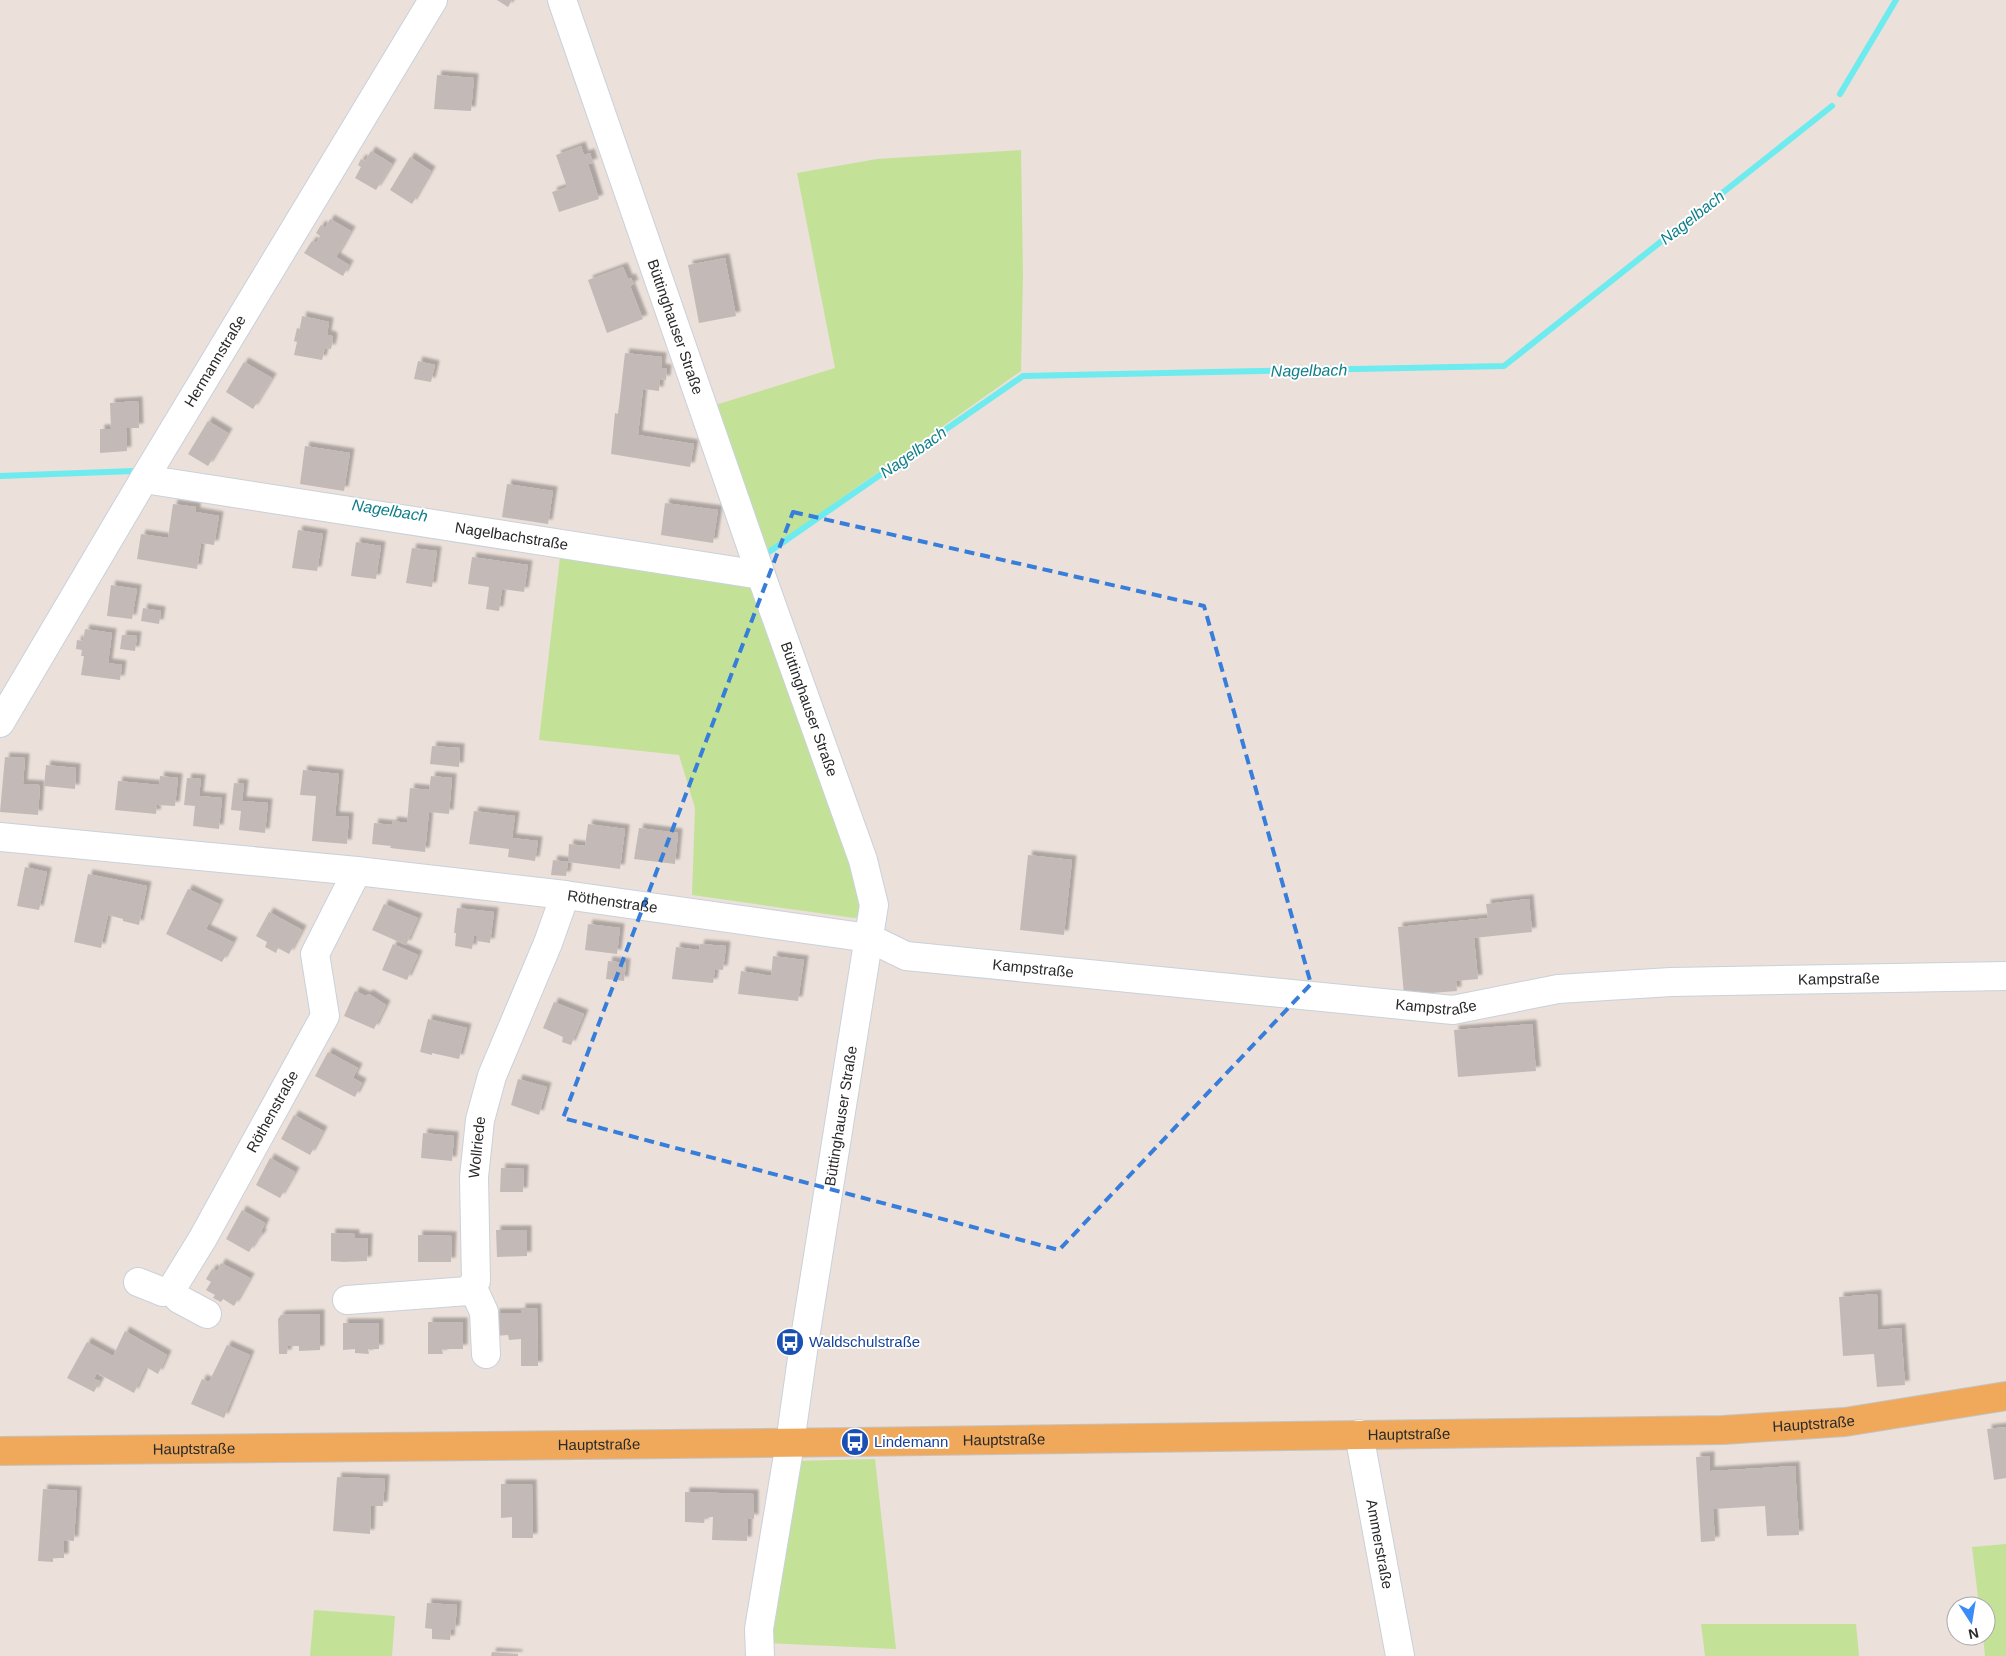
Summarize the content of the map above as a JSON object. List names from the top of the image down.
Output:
{
  "streets": {
    "main road": ["Hauptstraße"],
    "street": [
      "Büttinghauser Straße",
      "Hermannstraße",
      "Nagelbachstraße",
      "Röthenstraße",
      "Kampstraße",
      "Wollriede",
      "Ammerstraße"
    ]
  },
  "crossings": [
    ["Büttinghauser Straße", "Nagelbachstraße"],
    ["Büttinghauser Straße", "Röthenstraße"],
    ["Büttinghauser Straße", "Kampstraße"],
    ["Büttinghauser Straße", "Hauptstraße"],
    ["Hermannstraße", "Nagelbachstraße"],
    ["Röthenstraße", "Kampstraße"],
    ["Röthenstraße", "Wollriede"],
    ["Hauptstraße", "Ammerstraße"]
  ],
  "water": ["Nagelbach"],
  "places": {
    "bus stop": ["Waldschulstraße", "Lindemann"]
  },
  "north": "bottom"
}
